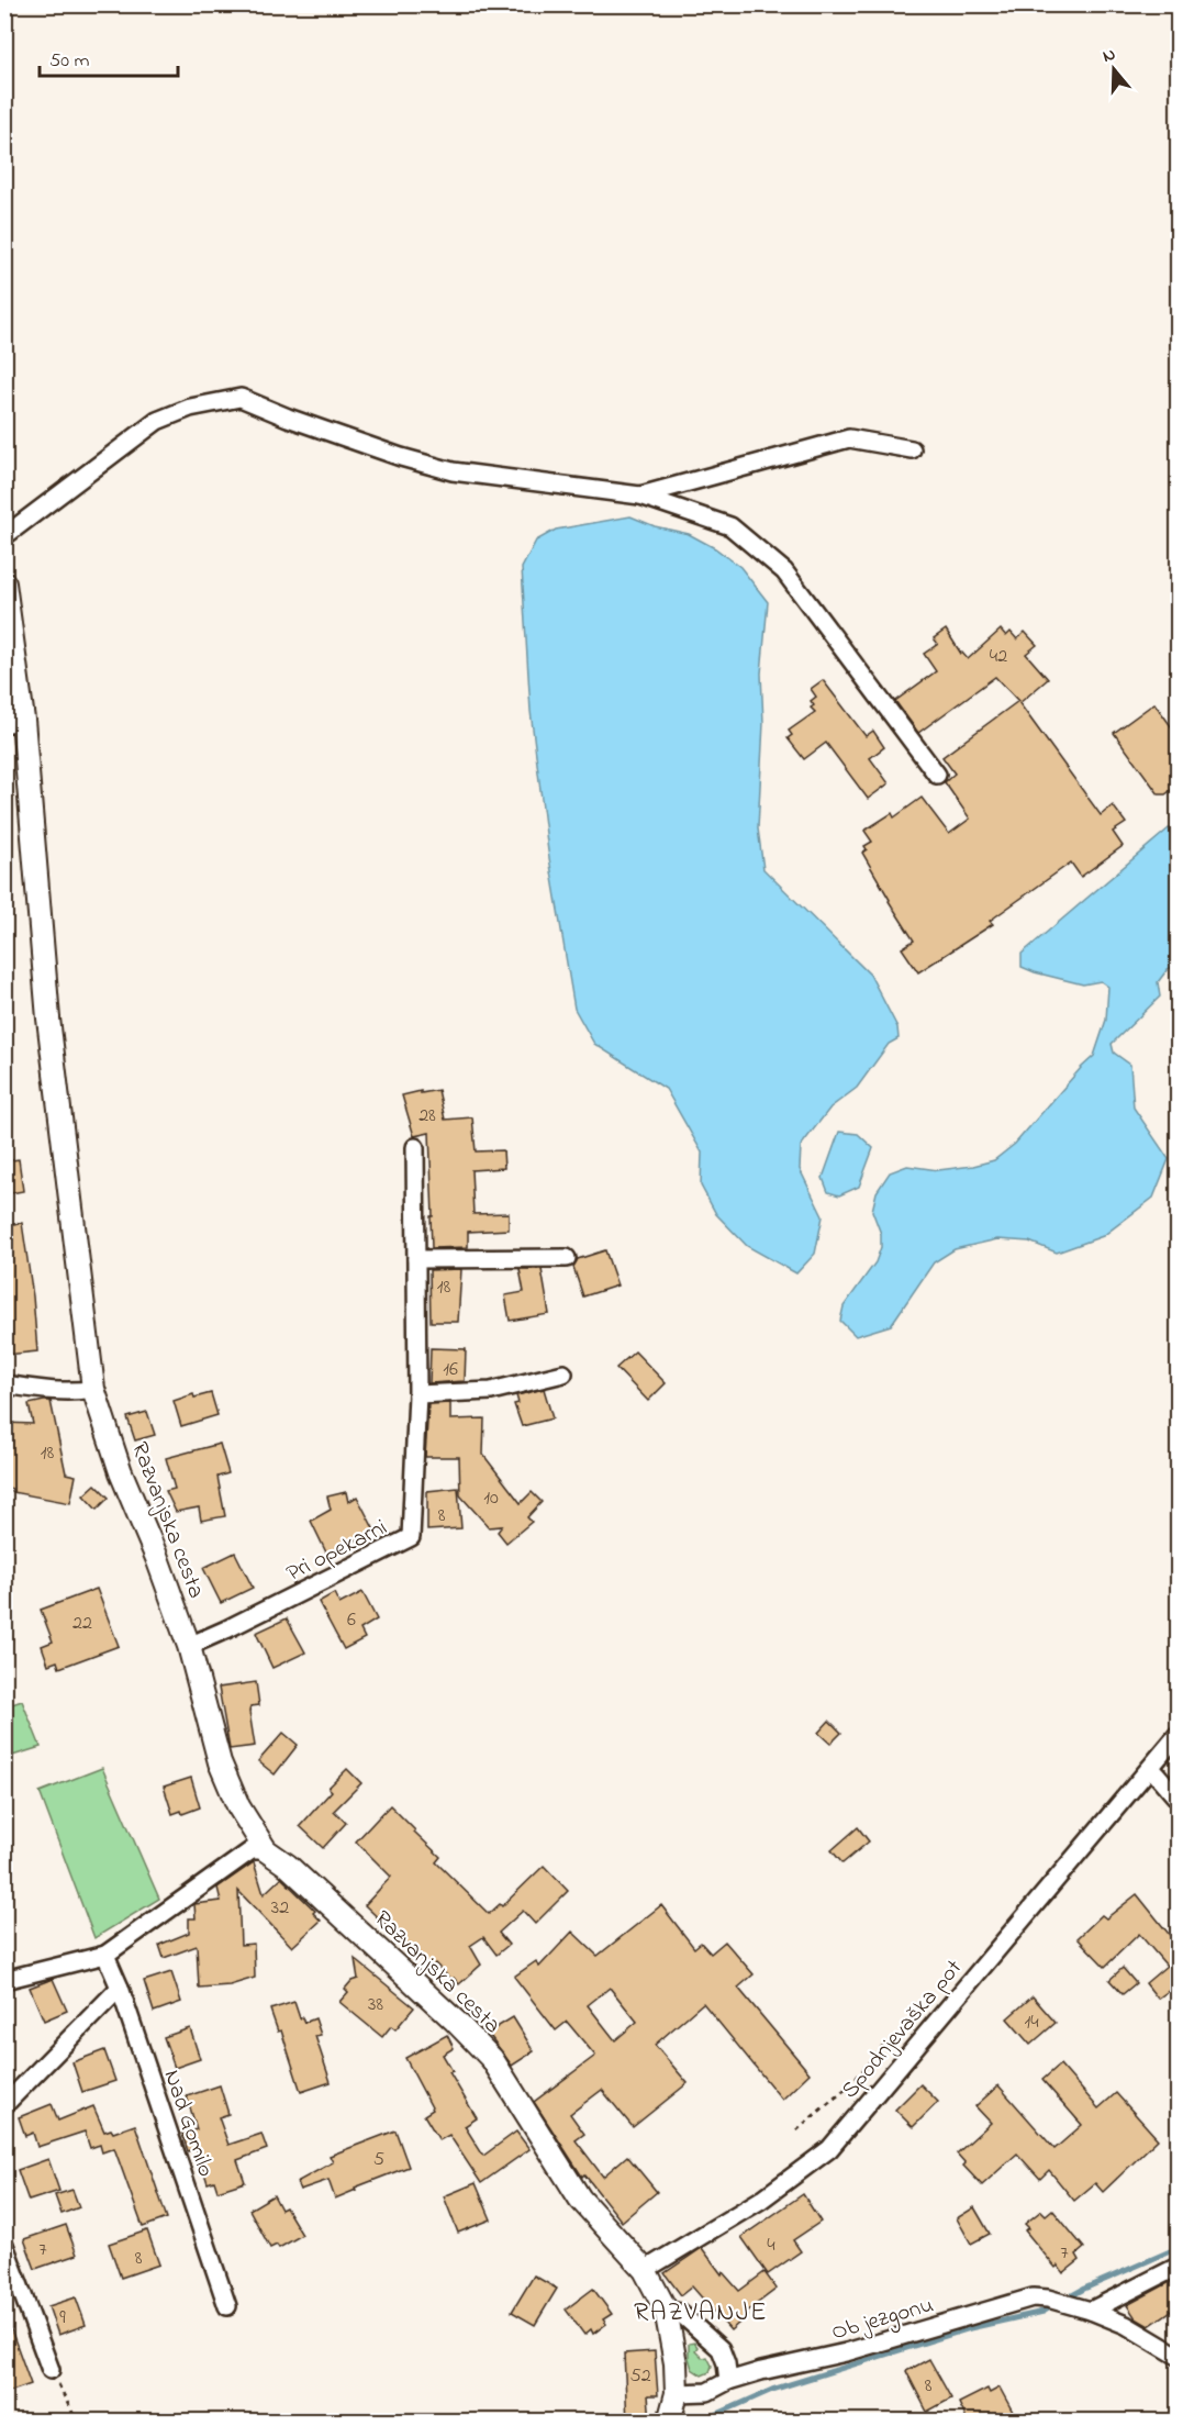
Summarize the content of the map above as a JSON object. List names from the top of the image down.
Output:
{
  "streets": {
    "street": [
      "Razvanjska cesta",
      "Pri opekarni",
      "Spodnjevaška pot",
      "Nad Gomilo",
      "Ob jezgonu"
    ]
  },
  "crossings": [
    ["Razvanjska cesta", "Pri opekarni"],
    ["Razvanjska cesta", "Spodnjevaška pot"]
  ],
  "districts": ["RAZVANJE"],
  "house_numbers": [
    "42",
    "28",
    "18",
    "16",
    "18",
    "10",
    "8",
    "6",
    "22",
    "32",
    "38",
    "14",
    "5",
    "4",
    "7",
    "7",
    "8",
    "9",
    "52",
    "8"
  ],
  "scale_bar": "50 m",
  "north": "top"
}
